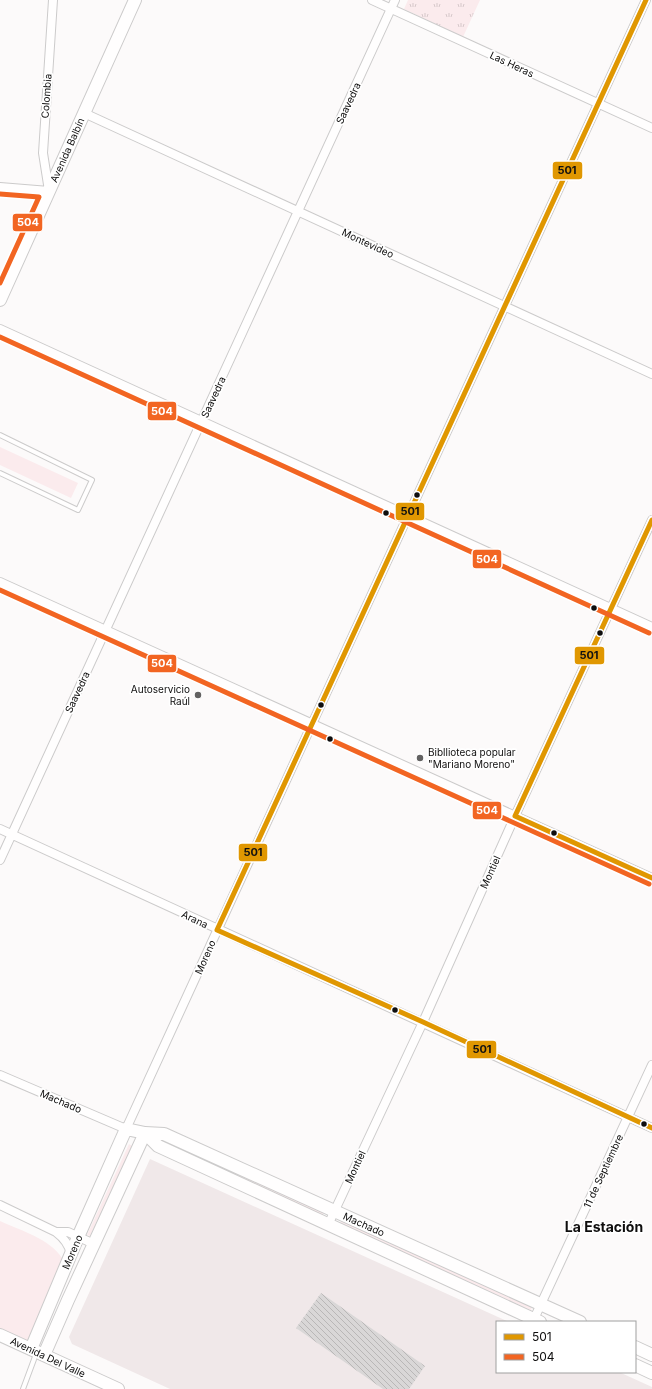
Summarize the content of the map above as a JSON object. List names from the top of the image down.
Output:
{
  "streets": {
    "street": [
      "Las Heras",
      "Colombia",
      "Saavedra",
      "Avenida Balbín",
      "Montevideo",
      "Montiel",
      "Arana",
      "Moreno",
      "Machado",
      "11 de Septiembre",
      "Avenida Del Valle"
    ]
  },
  "crossings": [
    ["Las Heras", "Saavedra"],
    ["Las Heras", "Moreno"],
    ["Colombia", "Avenida Balbín"],
    ["Saavedra", "Montevideo"],
    ["Saavedra", "Arana"],
    ["Avenida Balbín", "Montevideo"],
    ["Montevideo", "Moreno"],
    ["Montiel", "Arana"],
    ["Montiel", "Machado"],
    ["Arana", "Moreno"],
    ["Arana", "11 de Septiembre"],
    ["Moreno", "Machado"],
    ["Moreno", "Avenida Del Valle"],
    ["Machado", "11 de Septiembre"]
  ],
  "districts": ["La Estación"],
  "places": ["Autoservicio Raúl", "Bibllioteca popular \"Mariano Moreno\""],
  "lines": ["transit line 501", "transit line 504"],
  "legend": ["501", "504"]
}
